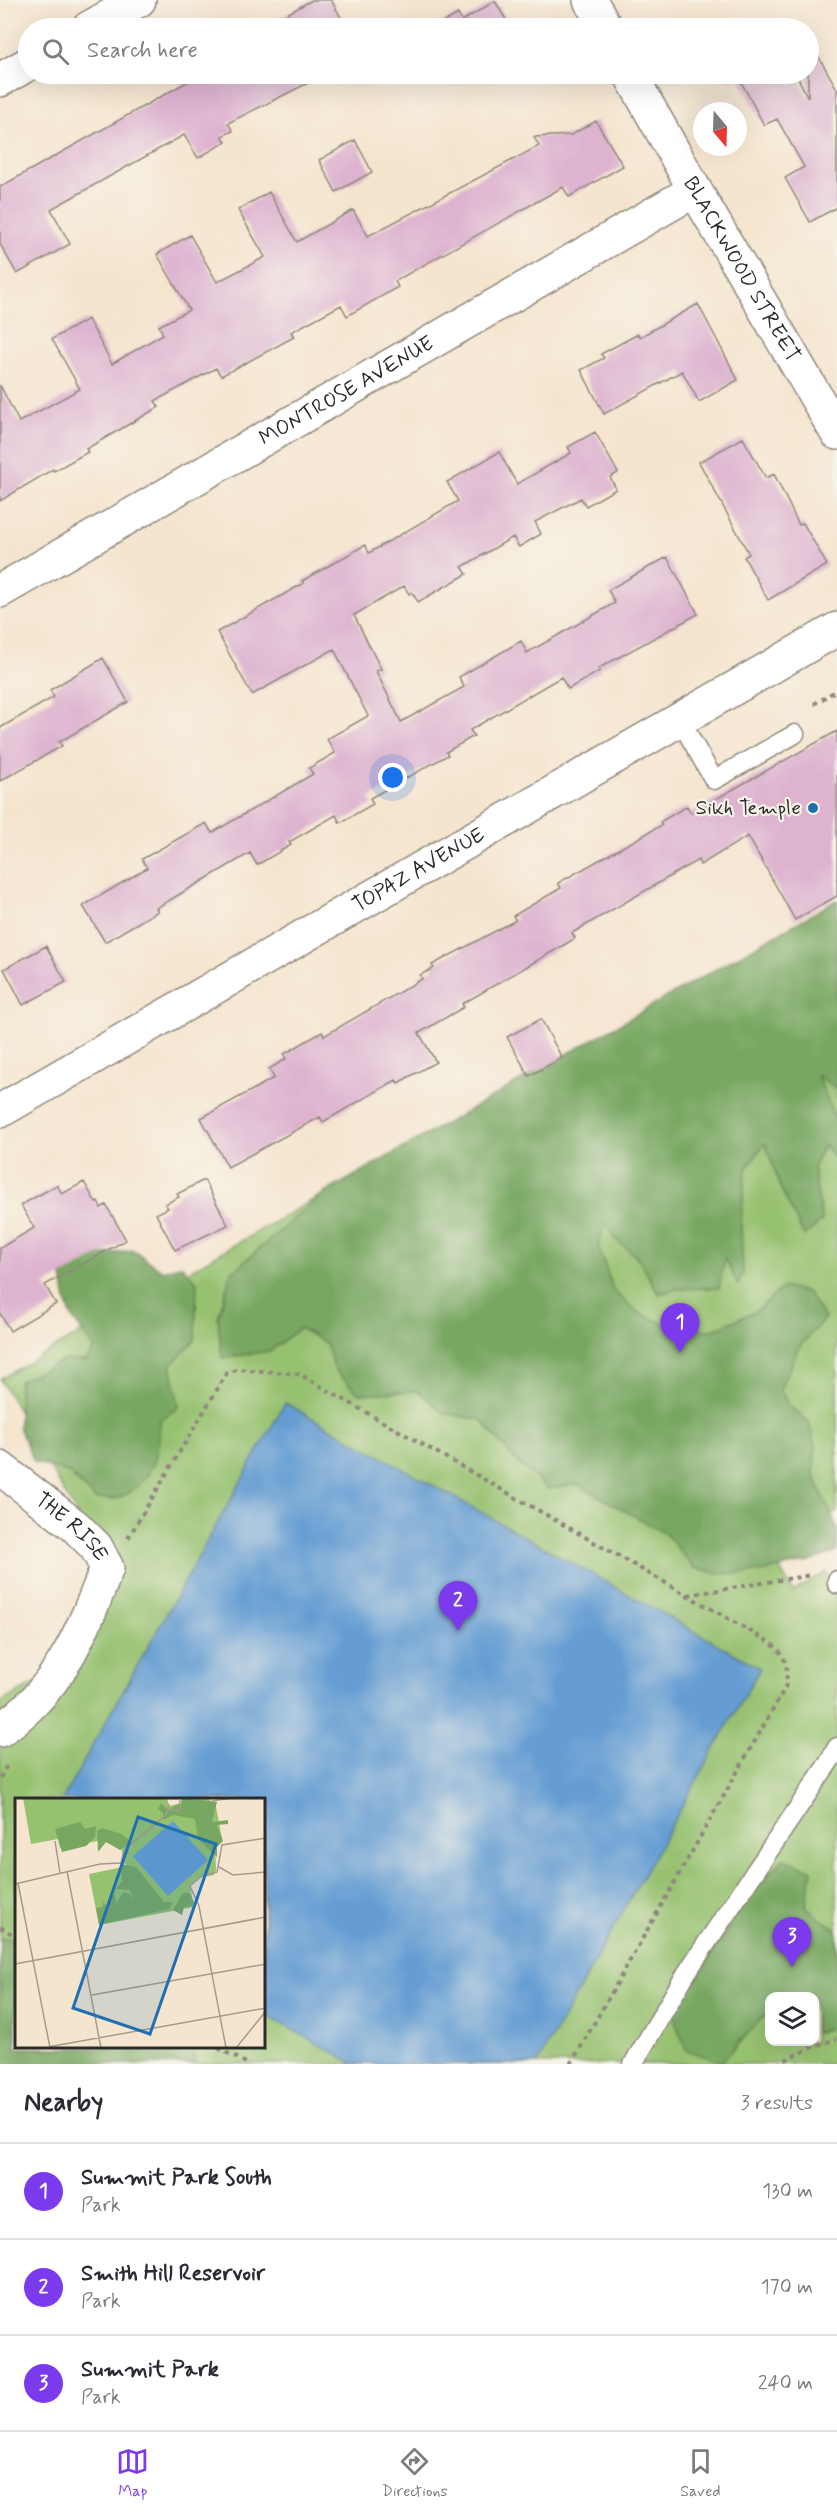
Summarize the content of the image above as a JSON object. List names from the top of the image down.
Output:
{
  "streets": {
    "street": [
      "BLACKWOOD STREET",
      "MONTROSE AVENUE",
      "TOPAZ AVENUE",
      "THE RISE"
    ]
  },
  "crossings": [
    ["BLACKWOOD STREET", "MONTROSE AVENUE"]
  ],
  "places": ["Sikh Temple"],
  "north": "bottom",
  "page": {
    "search": "Search here",
    "pins": ["1", "2", "3"],
    "heading": ["Nearby", "3 results"],
    "list": [
      {
        "mark": "1",
        "name": "Summit Park South",
        "note": "Park",
        "value": "130 m"
      },
      {
        "mark": "2",
        "name": "Smith Hill Reservoir",
        "note": "Park",
        "value": "170 m"
      },
      {
        "mark": "3",
        "name": "Summit Park",
        "note": "Park",
        "value": "240 m"
      }
    ],
    "nav": ["Map", "Directions", "Saved"]
  }
}
